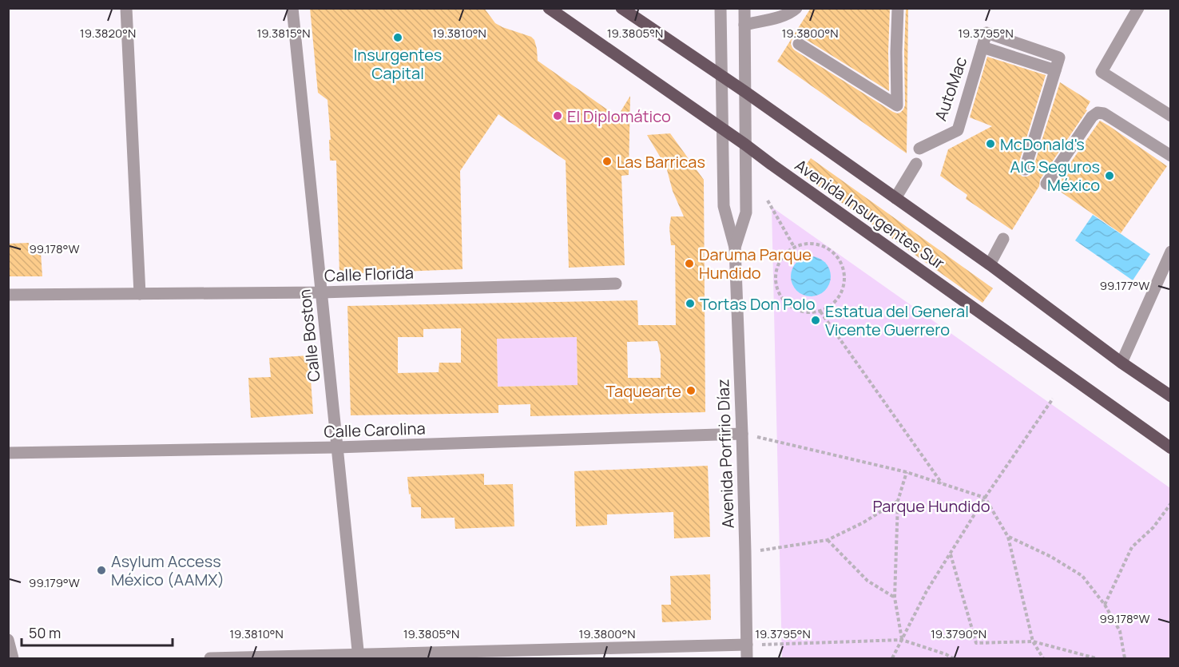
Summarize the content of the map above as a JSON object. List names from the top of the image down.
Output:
{
  "streets": {
    "main road": ["Avenida Insurgentes Sur"],
    "street": [
      "AutoMac",
      "Calle Florida",
      "Calle Boston",
      "Calle Carolina",
      "Avenida Porfirio Díaz"
    ]
  },
  "crossings": [
    ["Avenida Insurgentes Sur", "Avenida Porfirio Díaz"],
    ["Calle Florida", "Calle Boston"],
    ["Calle Boston", "Calle Carolina"],
    ["Calle Carolina", "Avenida Porfirio Díaz"]
  ],
  "parks": ["Parque Hundido"],
  "places": [
    "Insurgentes Capital",
    "El Diplomático",
    "McDonald's",
    "Las Barricas",
    "AIG Seguros México",
    "Daruma Parque Hundido",
    "Tortas Don Polo",
    "Estatua del General Vicente Guerrero",
    "Taquearte",
    "Asylum Access México (AAMX)"
  ],
  "scale_bar": "50 m",
  "coordinates": [
    "19.3820°N",
    "19.3815°N",
    "19.3810°N",
    "19.3805°N",
    "19.3800°N",
    "19.3795°N",
    "99.178°W",
    "99.177°W",
    "99.179°W",
    "19.3790°N"
  ]
}
